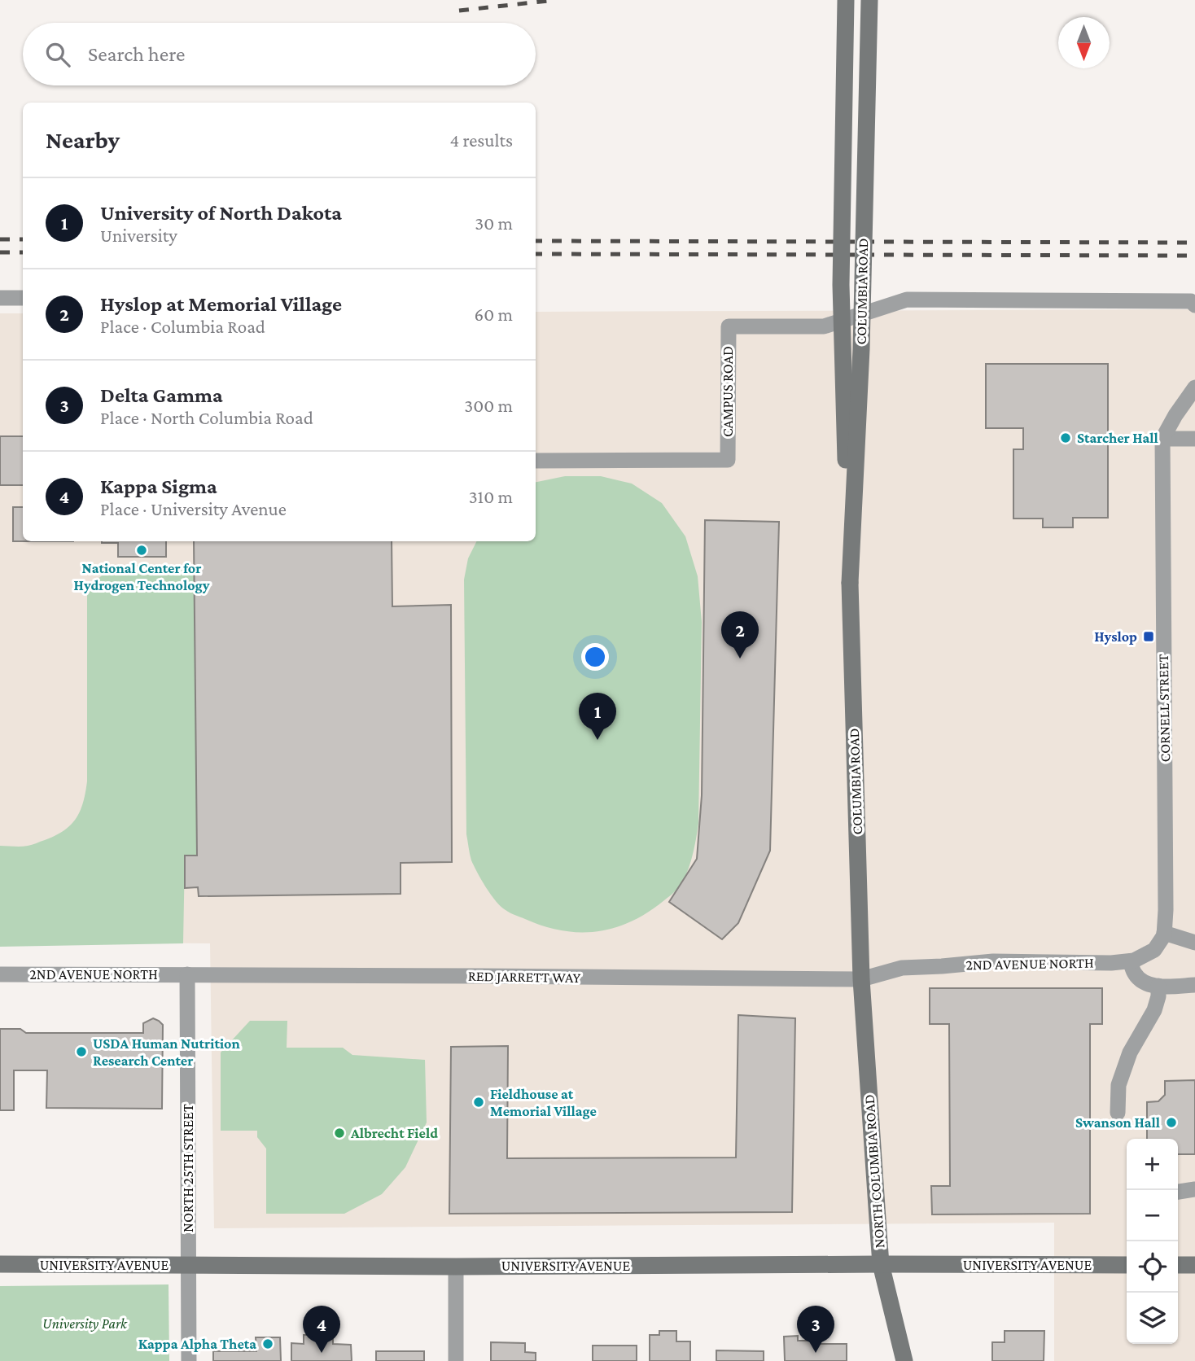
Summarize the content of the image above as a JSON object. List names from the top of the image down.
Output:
{
  "streets": {
    "main road": ["COLUMBIA ROAD", "NORTH COLUMBIA ROAD", "UNIVERSITY AVENUE"],
    "street": [
      "CAMPUS ROAD",
      "CORNELL STREET",
      "2ND AVENUE NORTH",
      "RED JARRETT WAY",
      "NORTH 25TH STREET"
    ]
  },
  "crossings": [
    ["COLUMBIA ROAD", "2ND AVENUE NORTH"],
    ["COLUMBIA ROAD", "RED JARRETT WAY"],
    ["COLUMBIA ROAD", "NORTH COLUMBIA ROAD"],
    ["CORNELL STREET", "2ND AVENUE NORTH"],
    ["2ND AVENUE NORTH", "RED JARRETT WAY"],
    ["2ND AVENUE NORTH", "NORTH 25TH STREET"],
    ["2ND AVENUE NORTH", "NORTH COLUMBIA ROAD"],
    ["RED JARRETT WAY", "NORTH 25TH STREET"],
    ["RED JARRETT WAY", "NORTH COLUMBIA ROAD"],
    ["NORTH 25TH STREET", "UNIVERSITY AVENUE"],
    ["NORTH COLUMBIA ROAD", "UNIVERSITY AVENUE"]
  ],
  "parks": ["University Park"],
  "places": {
    "other": [
      "Starcher Hall",
      "National Center for Hydrogen Technology",
      "USDA Human Nutrition Research Center",
      "Fieldhouse at Memorial Village",
      "Swanson Hall",
      "Albrecht Field",
      "Kappa Alpha Theta"
    ],
    "transit": ["Hyslop"]
  },
  "north": "bottom",
  "page": {
    "search": "Search here",
    "heading": ["Nearby", "4 results"],
    "list": [
      {
        "mark": "1",
        "name": "University of North Dakota",
        "note": "University",
        "value": "30 m"
      },
      {
        "mark": "2",
        "name": "Hyslop at Memorial Village",
        "note": "Place · Columbia Road",
        "value": "60 m"
      },
      {
        "mark": "3",
        "name": "Delta Gamma",
        "note": "Place · North Columbia Road",
        "value": "300 m"
      },
      {
        "mark": "4",
        "name": "Kappa Sigma",
        "note": "Place · University Avenue",
        "value": "310 m"
      }
    ],
    "pins": [
      "2",
      "1",
      "3",
      "4"
    ],
    "map_buttons": ["+", "−"]
  }
}
